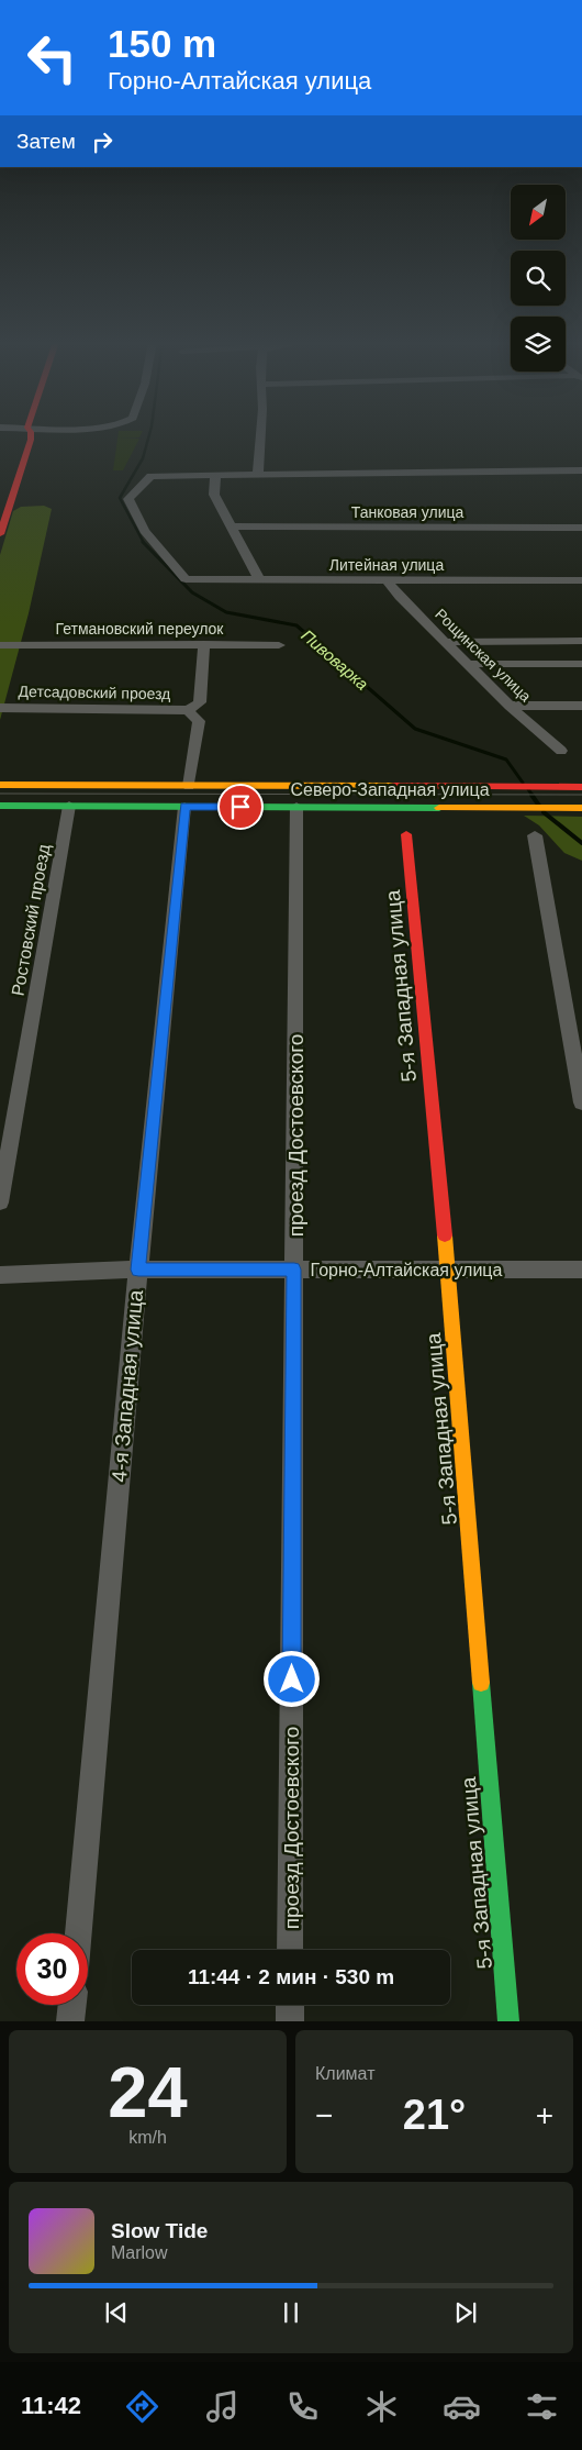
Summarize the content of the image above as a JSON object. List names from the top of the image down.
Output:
{
  "streets": {
    "street": [
      "Танковая улица",
      "Литейная улица",
      "Гетмановский переулок",
      "Рощинская улица",
      "Детсадовский проезд",
      "Северо-Западная улица",
      "Ростовский проезд",
      "5-я Западная улица",
      "проезд Достоевского",
      "Горно-Алтайская улица",
      "4-я Западная улица"
    ]
  },
  "crossings": [
    ["Литейная улица", "Рощинская улица"],
    ["Северо-Западная улица", "Ростовский проезд"],
    ["Северо-Западная улица", "проезд Достоевского"],
    ["Северо-Западная улица", "4-я Западная улица"],
    ["5-я Западная улица", "Горно-Алтайская улица"],
    ["проезд Достоевского", "Горно-Алтайская улица"],
    ["Горно-Алтайская улица", "4-я Западная улица"]
  ],
  "water": ["Пивоварка"],
  "north": "bottom left",
  "page": {
    "turn": ["150 m", "Горно-Алтайская улица"],
    "then": "Затем",
    "limit": "30",
    "trip": "11:44 · 2 мин · 530 m",
    "tile": [
      ["24", "km/h"],
      "Климат"
    ],
    "heat": ["−", "21°", "+"],
    "song": ["Slow Tide", "Marlow"],
    "tabs": "11:42"
  }
}
